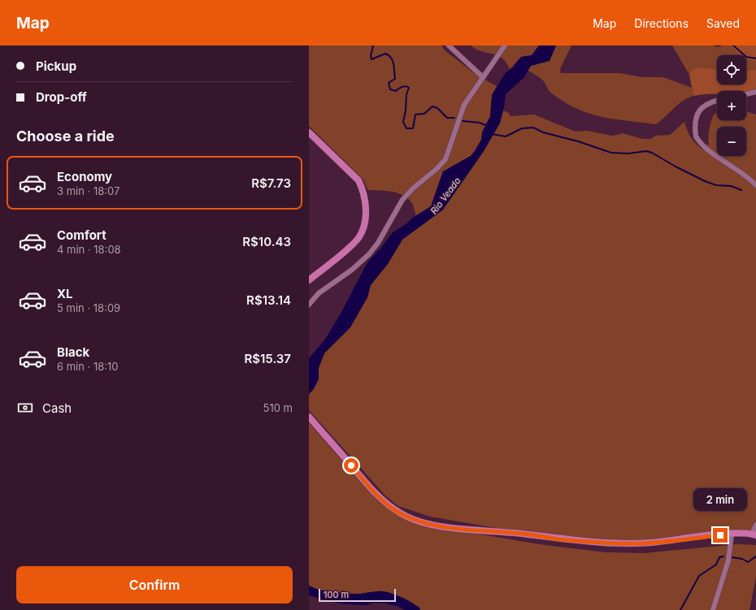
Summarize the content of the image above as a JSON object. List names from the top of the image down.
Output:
{
  "water": ["Rio Veado"],
  "scale_bar": "100 m",
  "page": {
    "header": "Map",
    "nav": ["Map", "Directions", "Saved"],
    "banner": ["Pickup", "Drop-off"],
    "map_buttons": ["+", "−"],
    "heading": "Choose a ride",
    "list": [
      {
        "name": "Economy",
        "note": "3 min · 18:07",
        "value": "R$7.73"
      },
      {
        "name": "Comfort",
        "note": "4 min · 18:08",
        "value": "R$10.43"
      },
      {
        "name": "XL",
        "note": "5 min · 18:09",
        "value": "R$13.14"
      },
      {
        "name": "Black",
        "note": "6 min · 18:10",
        "value": "R$15.37"
      }
    ],
    "pay": ["Cash", "510 m"],
    "bubble": "2 min",
    "buttons": "Confirm",
    "scale": "100 m"
  }
}
